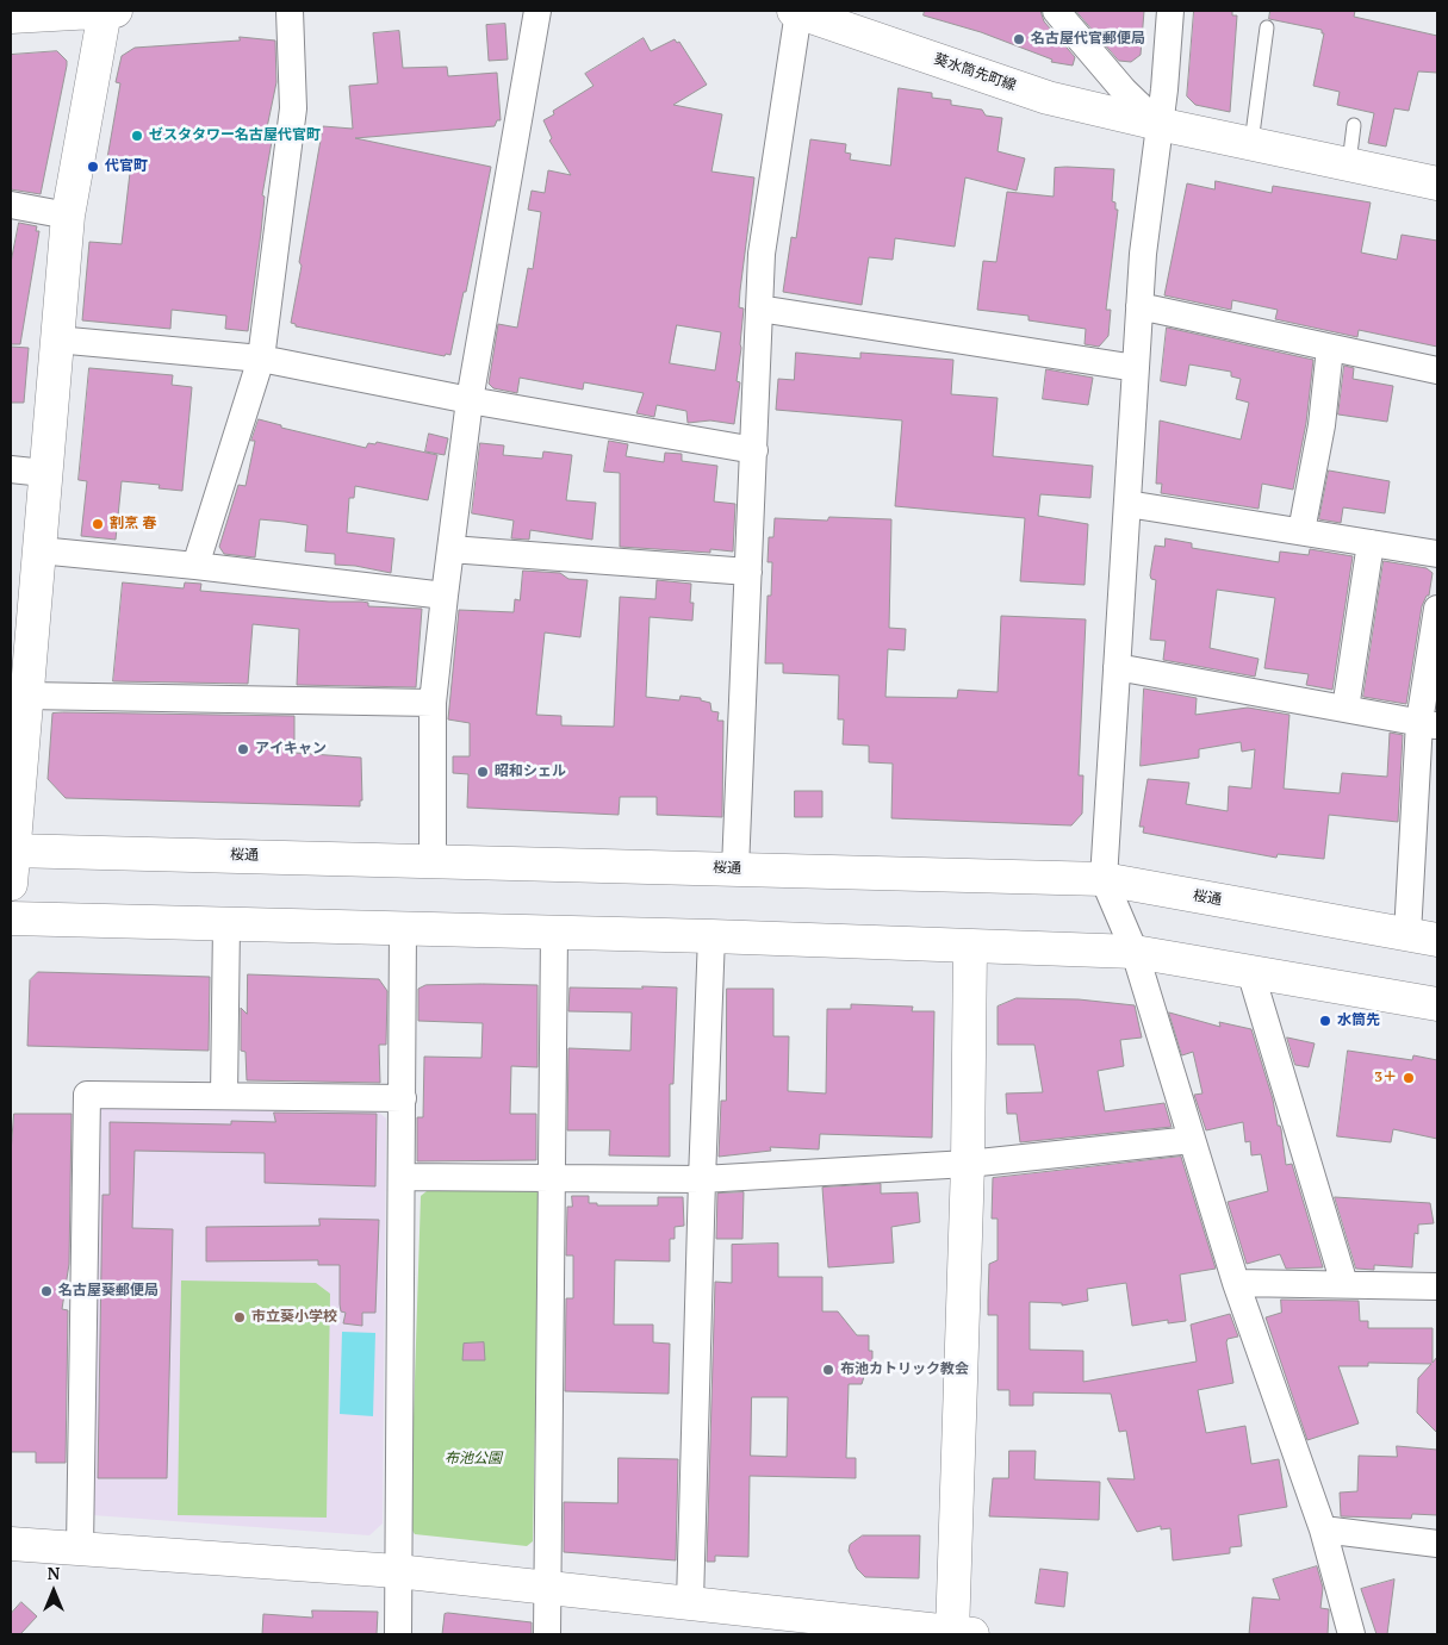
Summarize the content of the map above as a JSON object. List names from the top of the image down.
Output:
{
  "streets": {
    "street": ["葵水筒先町線", "桜通"]
  },
  "parks": ["布池公園"],
  "places": [
    "名古屋代官郵便局",
    "ゼスタタワー名古屋代官町",
    "代官町",
    "割烹 春",
    "アイキャン",
    "昭和シェル",
    "水筒先",
    "3＋",
    "名古屋葵郵便局",
    "市立葵小学校",
    "布池カトリック教会"
  ],
  "north": "top"
}
